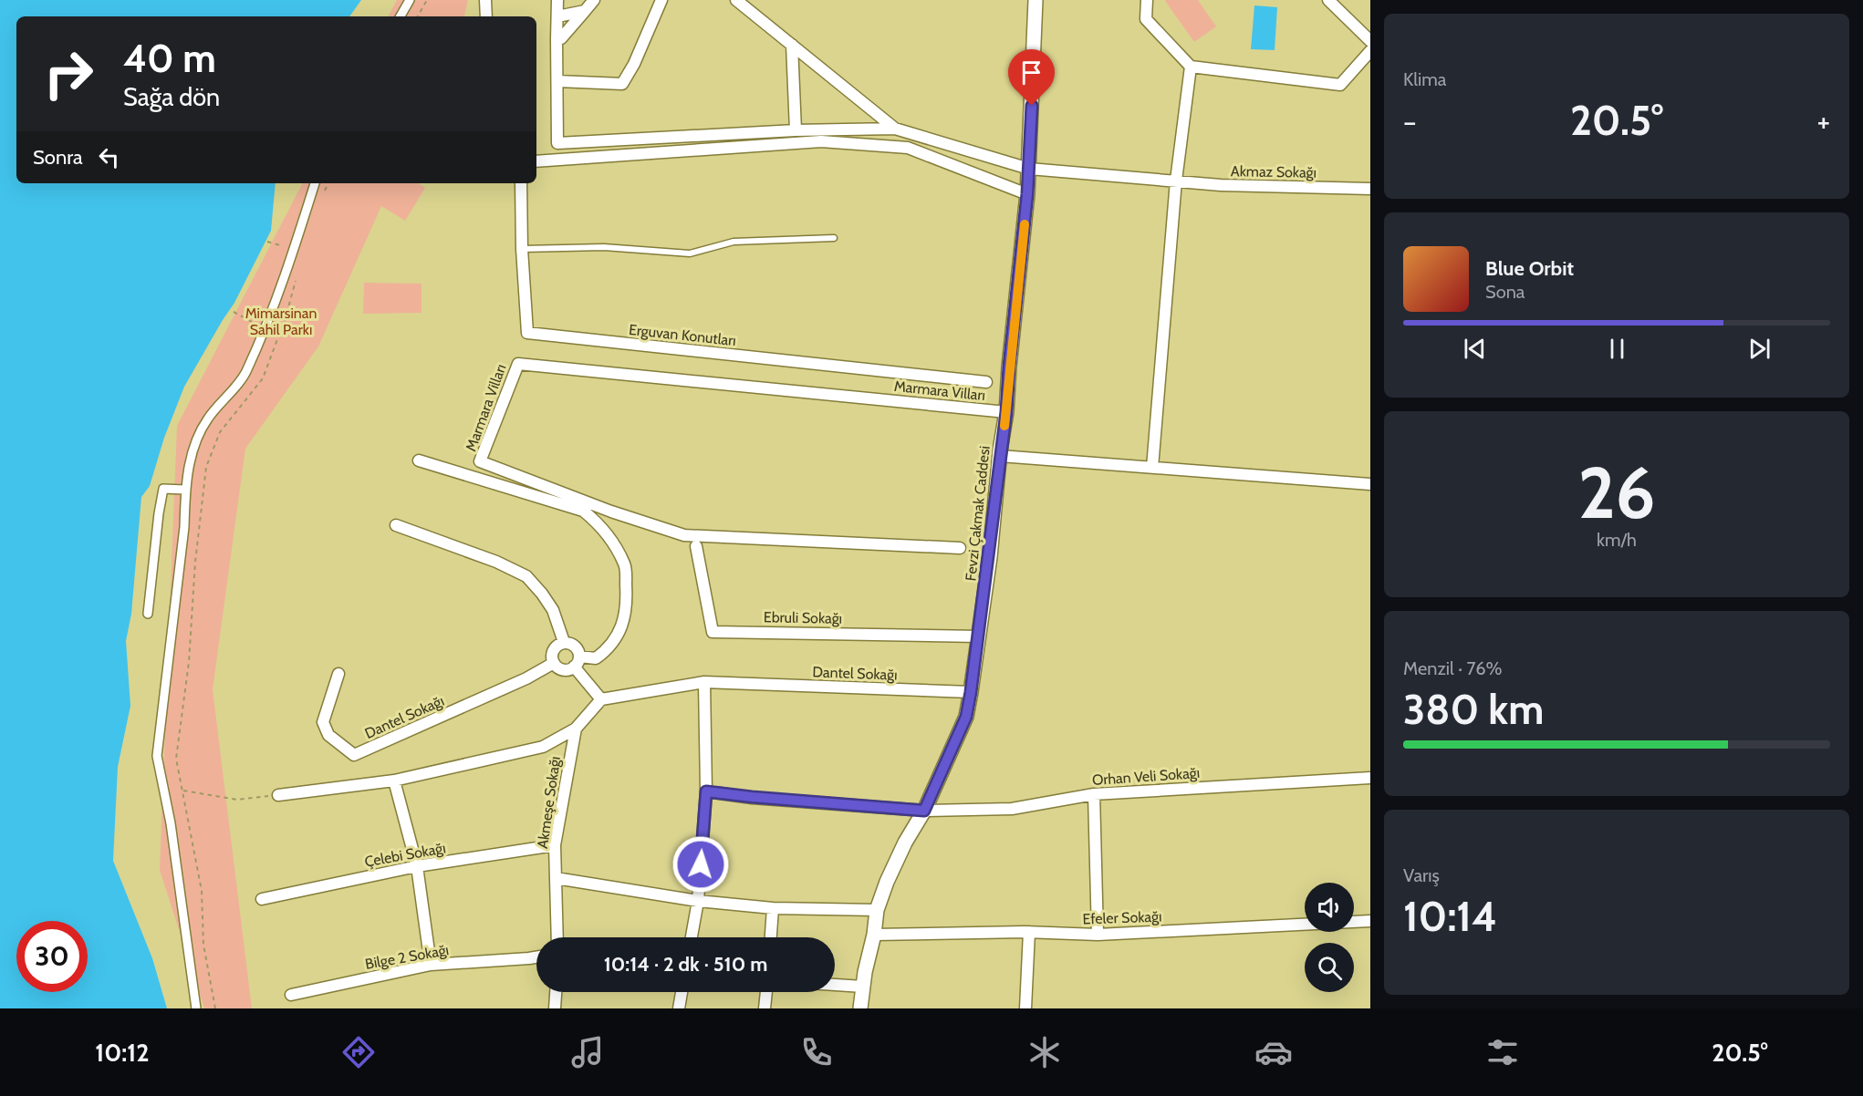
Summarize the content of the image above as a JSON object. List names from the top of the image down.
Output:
{
  "streets": {
    "street": [
      "Akmaz Sokağı",
      "Erguvan Konutları",
      "Marmara Vilları",
      "Fevzi Çakmak Caddesi",
      "Ebruli Sokağı",
      "Dantel Sokağı",
      "Orhan Veli Sokağı",
      "Akmeşe Sokağı",
      "Çelebi Sokağı",
      "Efeler Sokağı",
      "Bilge 2 Sokağı"
    ]
  },
  "crossings": [
    ["Akmaz Sokağı", "Fevzi Çakmak Caddesi"],
    ["Marmara Vilları", "Fevzi Çakmak Caddesi"],
    ["Fevzi Çakmak Caddesi", "Ebruli Sokağı"],
    ["Fevzi Çakmak Caddesi", "Dantel Sokağı"],
    ["Fevzi Çakmak Caddesi", "Orhan Veli Sokağı"],
    ["Fevzi Çakmak Caddesi", "Efeler Sokağı"],
    ["Akmeşe Sokağı", "Çelebi Sokağı"]
  ],
  "parks": ["Mimarsinan Sahil Parkı"],
  "page": {
    "tile": [
      "Klima",
      ["26", "km/h"],
      ["Menzil · 76%", "380 km"],
      ["Varış", "10:14"]
    ],
    "turn": ["40 m", "Sağa dön"],
    "heat": ["−", "20.5°", "+"],
    "then": "Sonra",
    "song": ["Blue Orbit", "Sona"],
    "limit": "30",
    "trip": "10:14 · 2 dk · 510 m",
    "tabs": ["10:12", "20.5°"]
  }
}
